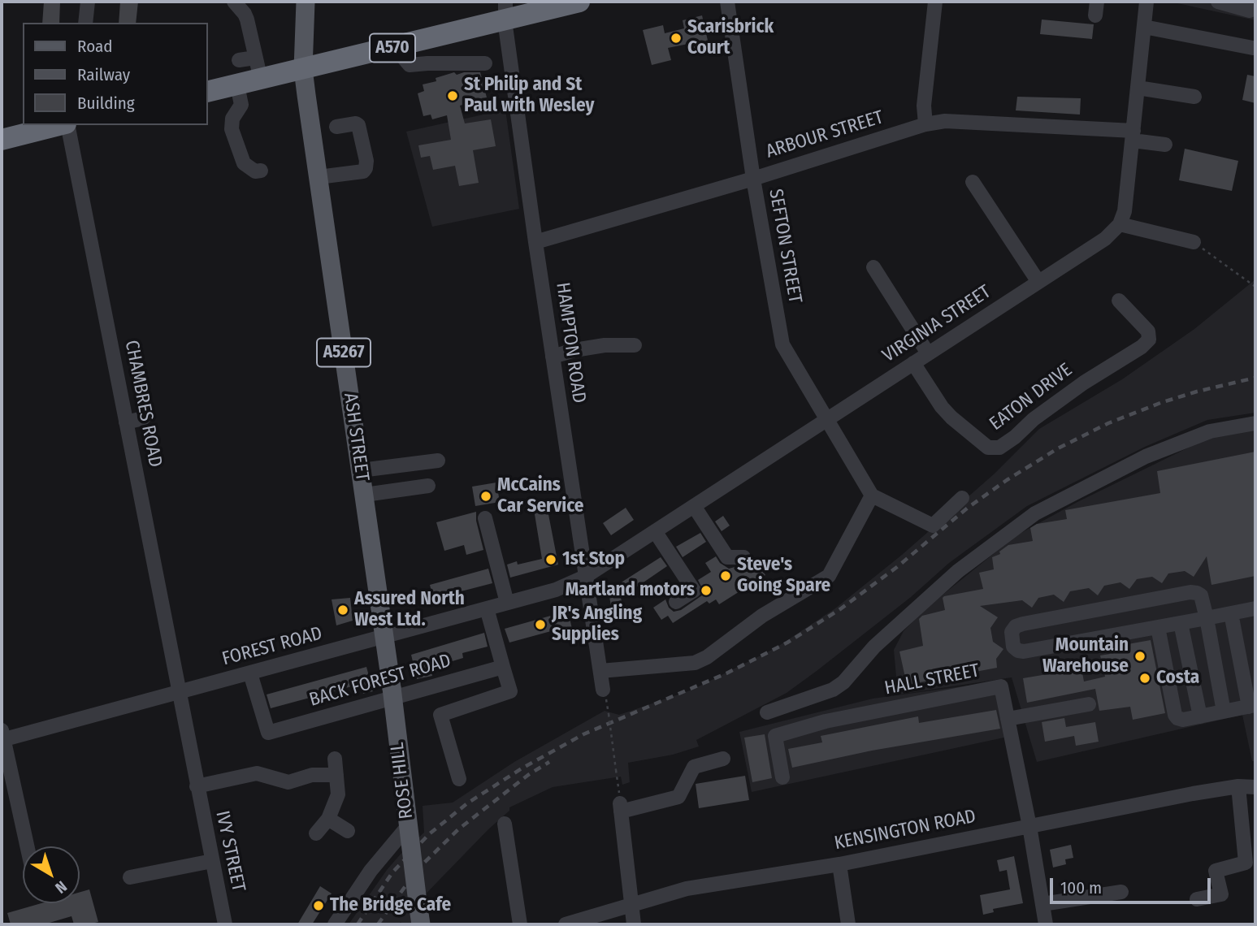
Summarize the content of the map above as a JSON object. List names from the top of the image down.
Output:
{
  "streets": {
    "highway": ["A570"],
    "main road": ["A5267", "ASH STREET", "ROSE HILL"],
    "street": [
      "ARBOUR STREET",
      "SEFTON STREET",
      "VIRGINIA STREET",
      "HAMPTON ROAD",
      "EATON DRIVE",
      "CHAMBRES ROAD",
      "FOREST ROAD",
      "HALL STREET",
      "BACK FOREST ROAD",
      "KENSINGTON ROAD",
      "IVY STREET"
    ]
  },
  "crossings": [
    ["A570", "HAMPTON ROAD"],
    ["A570", "A5267"],
    ["A570", "ASH STREET"],
    ["ARBOUR STREET", "SEFTON STREET"],
    ["ARBOUR STREET", "HAMPTON ROAD"],
    ["SEFTON STREET", "VIRGINIA STREET"],
    ["VIRGINIA STREET", "HAMPTON ROAD"],
    ["VIRGINIA STREET", "EATON DRIVE"],
    ["VIRGINIA STREET", "FOREST ROAD"],
    ["HAMPTON ROAD", "FOREST ROAD"],
    ["A5267", "ASH STREET"],
    ["CHAMBRES ROAD", "FOREST ROAD"],
    ["CHAMBRES ROAD", "IVY STREET"],
    ["ASH STREET", "FOREST ROAD"],
    ["ASH STREET", "ROSE HILL"],
    ["FOREST ROAD", "BACK FOREST ROAD"],
    ["FOREST ROAD", "ROSE HILL"],
    ["HALL STREET", "KENSINGTON ROAD"]
  ],
  "places": [
    "Scarisbrick Court",
    "St Philip and St Paul with Wesley",
    "McCains Car Service",
    "1st Stop",
    "Steve's Going Spare",
    "Martland motors",
    "Assured North West Ltd.",
    "JR's Angling Supplies",
    "Mountain Warehouse",
    "Costa",
    "The Bridge Cafe"
  ],
  "legend": ["Road", "Railway", "Building"],
  "scale_bar": "100 m",
  "north": "bottom right"
}
